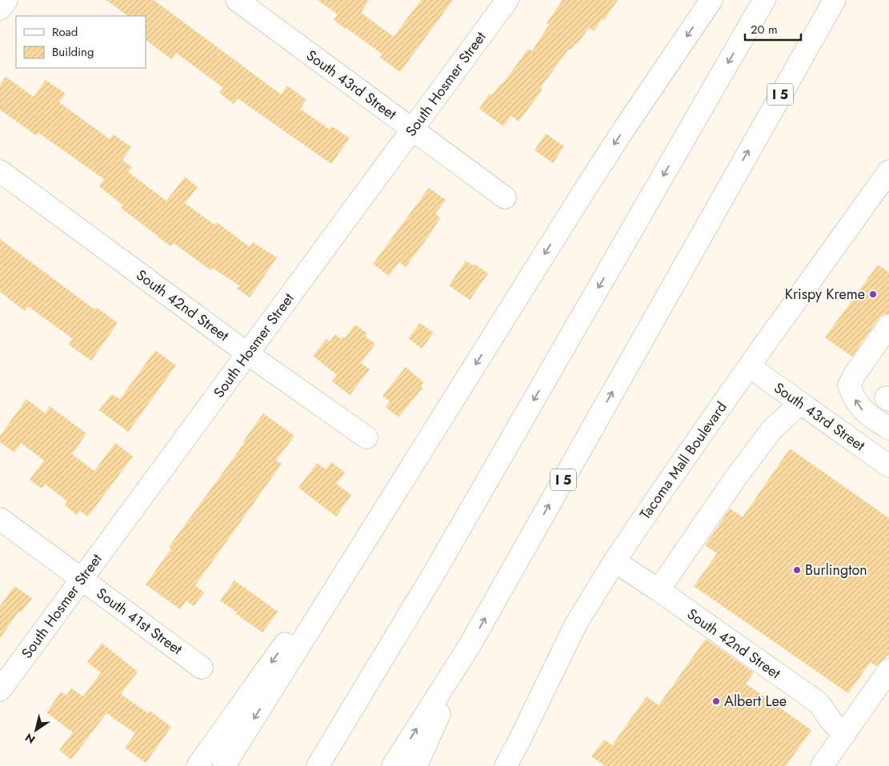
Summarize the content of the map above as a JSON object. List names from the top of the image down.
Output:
{
  "streets": {
    "main road": [
      "South Hosmer Street",
      "South 43rd Street",
      "I 5",
      "South 42nd Street",
      "Tacoma Mall Boulevard",
      "South 41st Street"
    ]
  },
  "crossings": [
    ["South Hosmer Street", "South 43rd Street"],
    ["South Hosmer Street", "South 42nd Street"],
    ["South Hosmer Street", "South 41st Street"],
    ["South 43rd Street", "Tacoma Mall Boulevard"],
    ["South 42nd Street", "Tacoma Mall Boulevard"]
  ],
  "places": ["Krispy Kreme", "Burlington", "Albert Lee"],
  "legend": ["Road", "Building"],
  "scale_bar": "20 m",
  "north": "bottom left"
}
